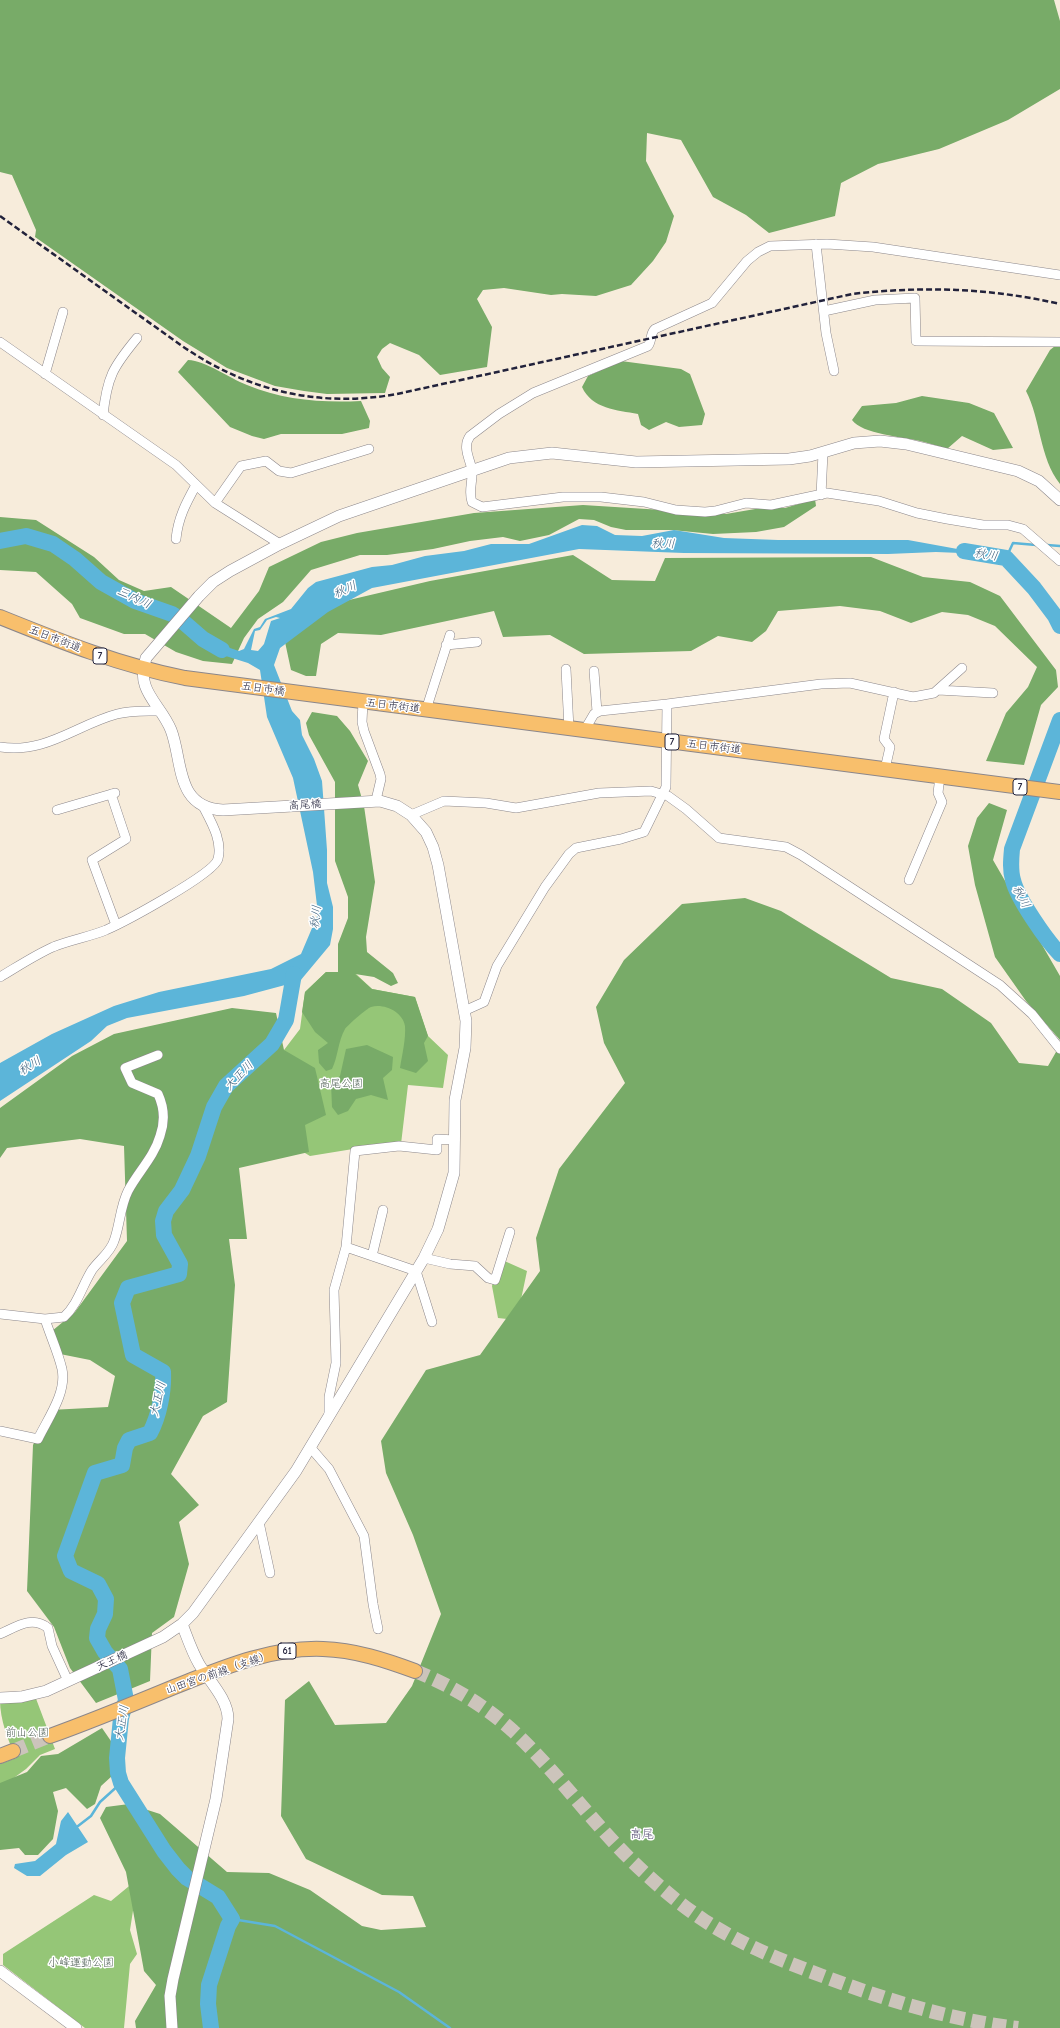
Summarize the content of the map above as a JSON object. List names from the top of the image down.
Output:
{
  "streets": {
    "main road": [
      "五日市街道",
      "7",
      "五日市橋",
      "61",
      "山田宮の前線（支線）"
    ],
    "street": ["高尾橋", "天王橋"]
  },
  "crossings": [
    ["五日市街道", "五日市橋"],
    ["高尾橋", "天王橋"]
  ],
  "districts": ["高尾"],
  "water": ["秋川", "三内川", "大正川"],
  "parks": ["高尾公園", "前山公園", "小峰運動公園"]
}
